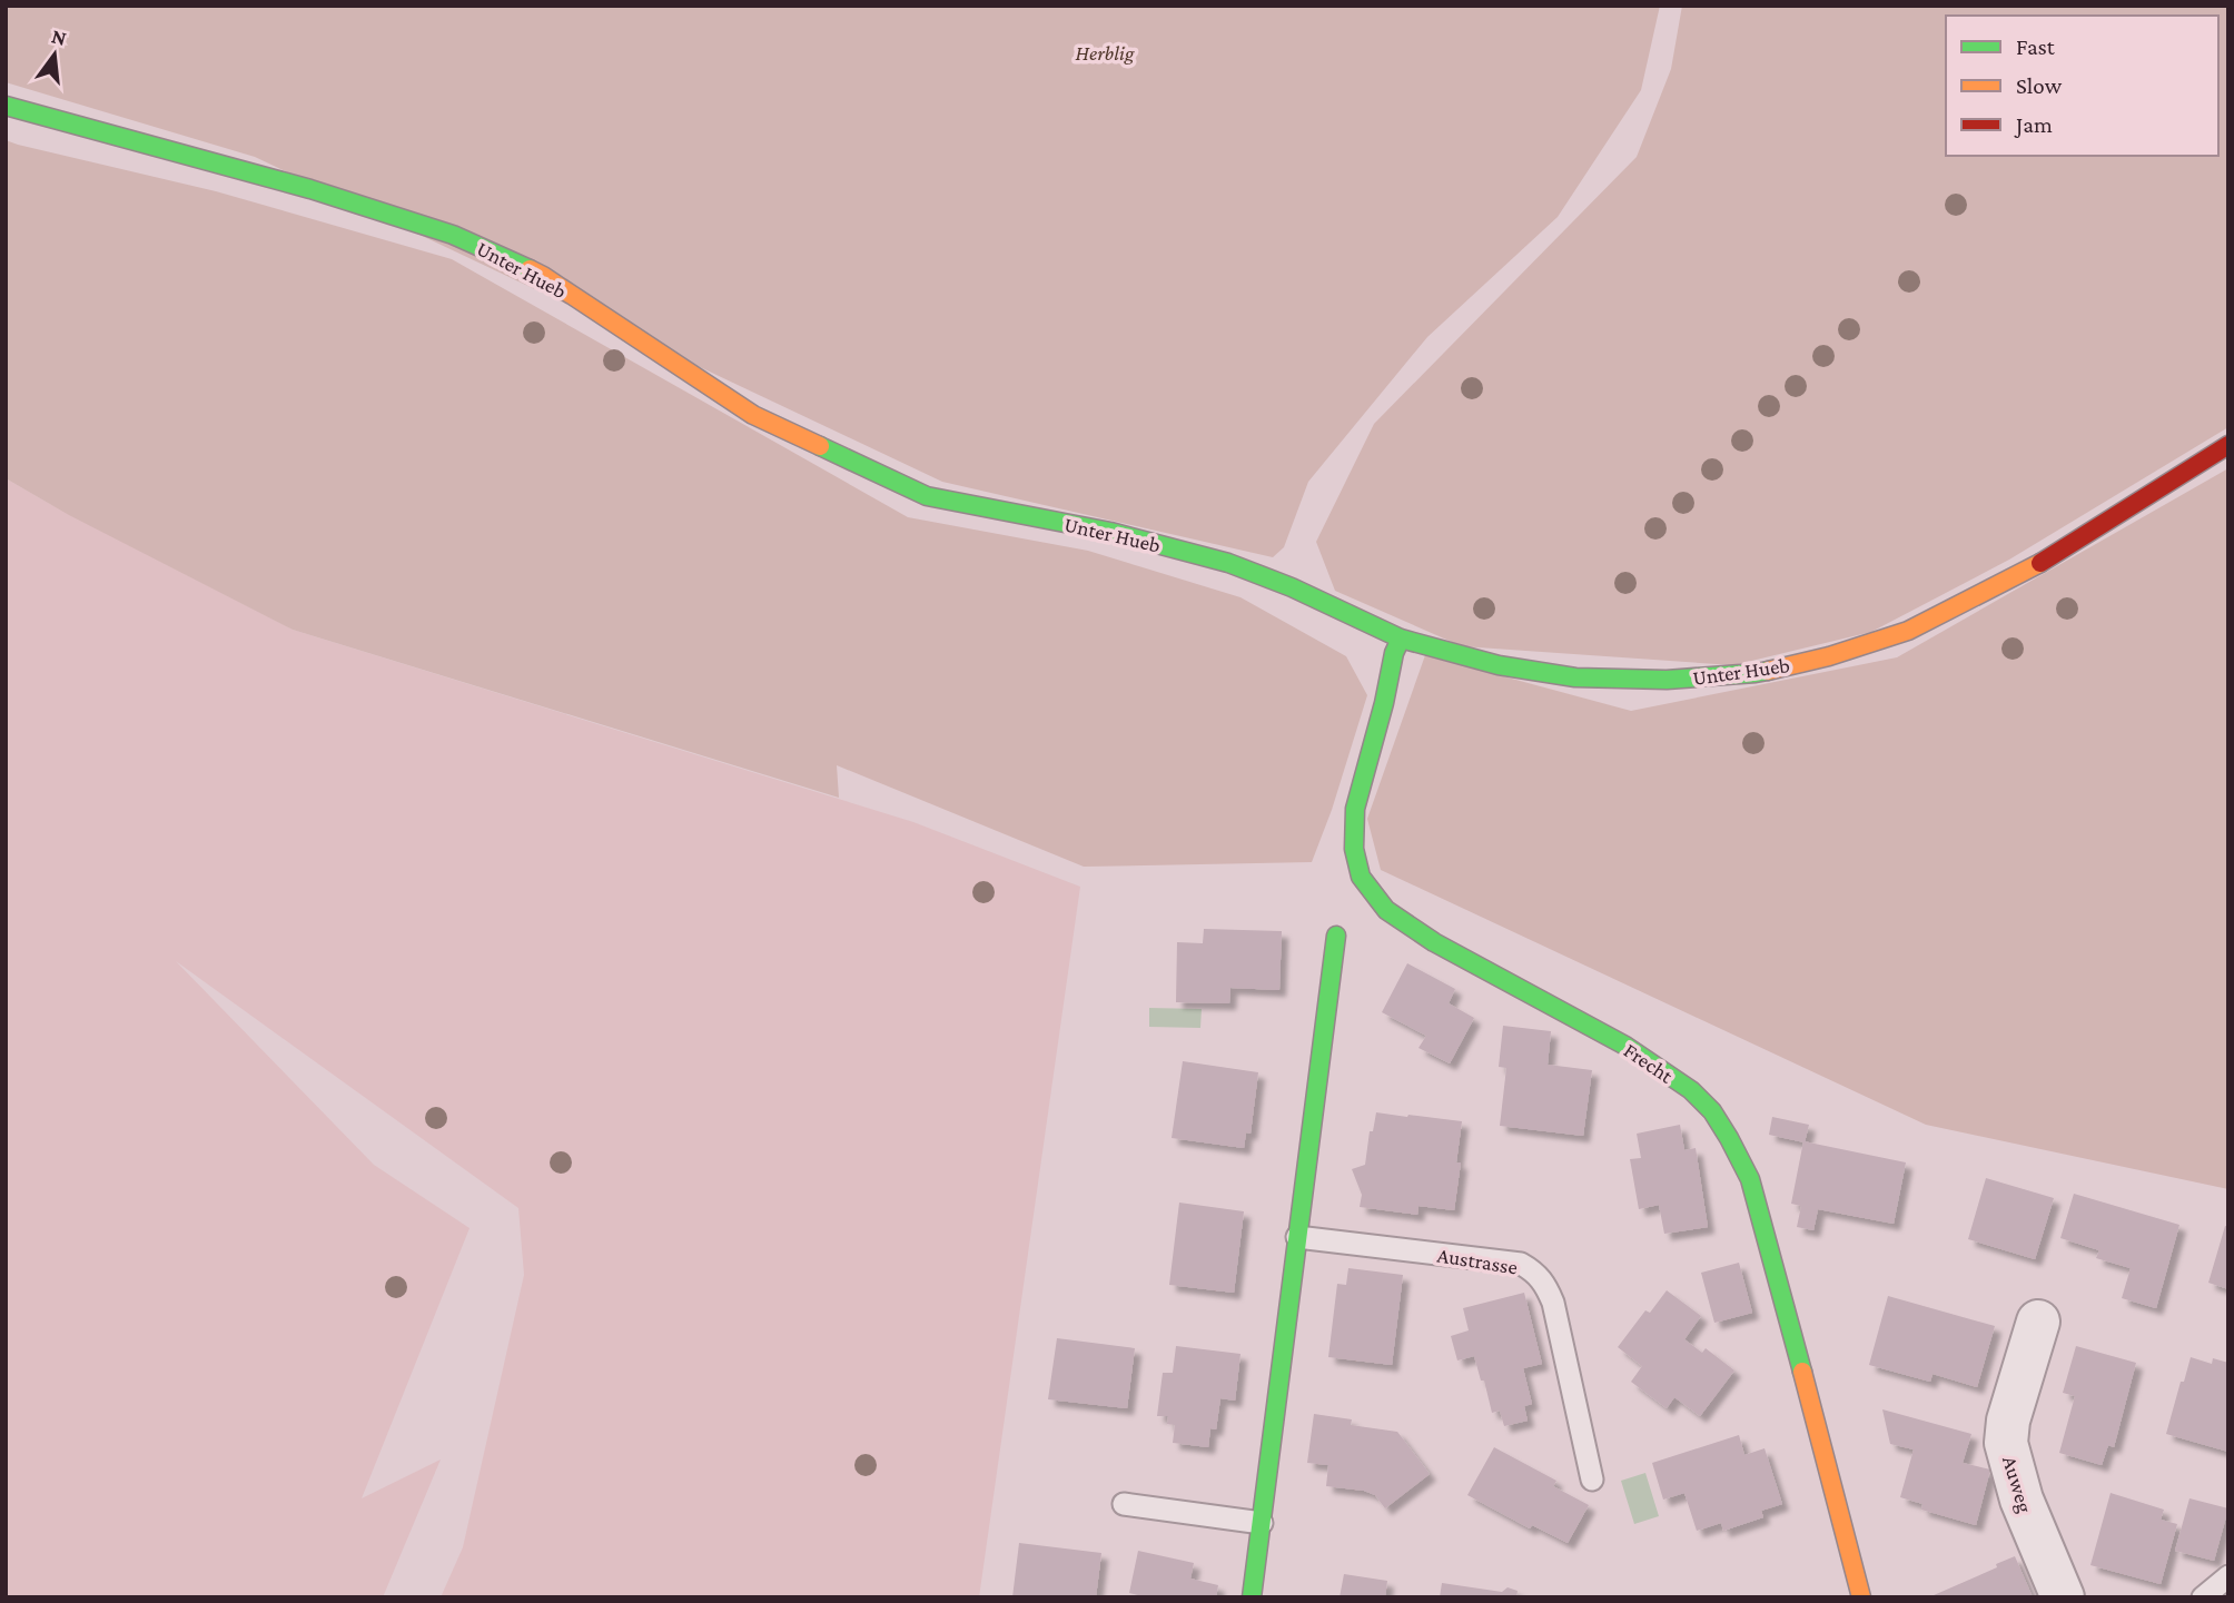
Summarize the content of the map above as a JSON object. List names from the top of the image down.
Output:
{
  "streets": {
    "street": ["Unter Hueb", "Frecht", "Auweg"],
    "lane": ["Austrasse"]
  },
  "crossings": [
    ["Unter Hueb", "Frecht"]
  ],
  "parks": ["Herblig"],
  "legend": ["Fast", "Slow", "Jam"],
  "north": "top"
}
